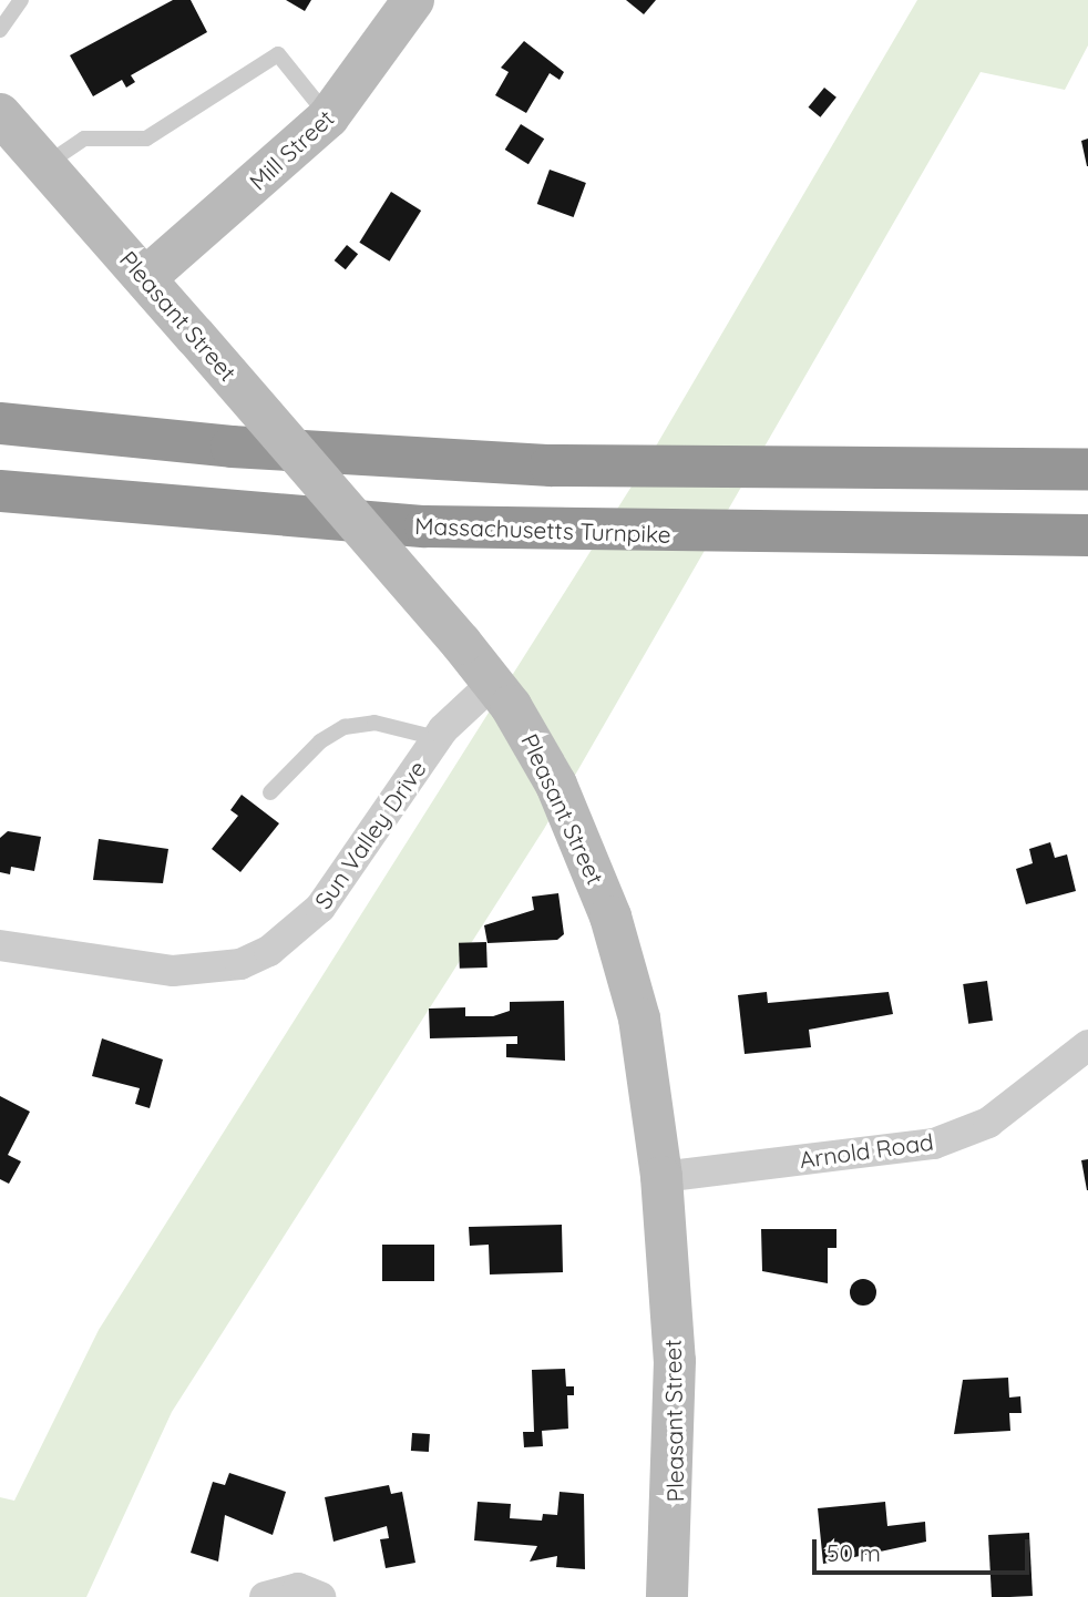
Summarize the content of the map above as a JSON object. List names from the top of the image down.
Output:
{
  "streets": {
    "highway": ["Massachusetts Turnpike"],
    "main road": ["Mill Street", "Pleasant Street"],
    "street": ["Sun Valley Drive", "Arnold Road"]
  },
  "crossings": [
    ["Mill Street", "Pleasant Street"],
    ["Pleasant Street", "Sun Valley Drive"],
    ["Pleasant Street", "Arnold Road"]
  ],
  "scale_bar": "50 m"
}
